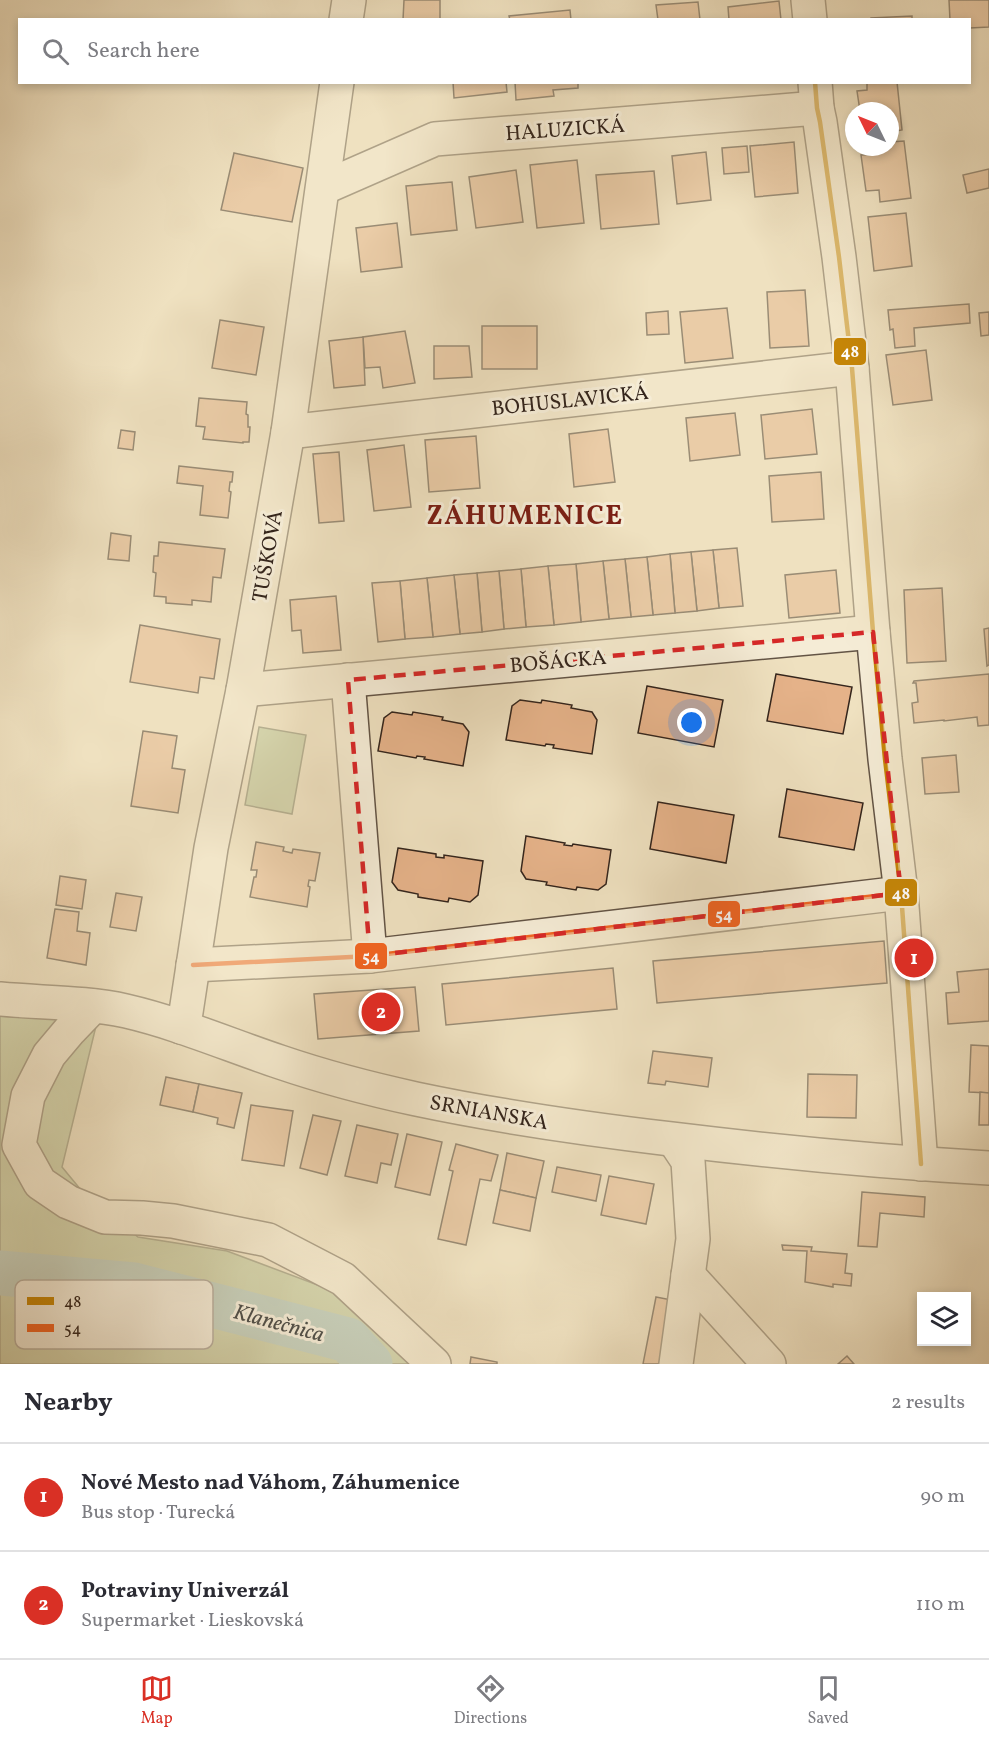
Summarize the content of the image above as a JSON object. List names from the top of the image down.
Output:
{
  "streets": {
    "street": [
      "HALUZICKÁ",
      "BOHUSLAVICKÁ",
      "TUŠKOVÁ",
      "BOŠÁCKA",
      "SRNIANSKA"
    ]
  },
  "crossings": [
    ["HALUZICKÁ", "TUŠKOVÁ"],
    ["BOHUSLAVICKÁ", "TUŠKOVÁ"],
    ["TUŠKOVÁ", "BOŠÁCKA"],
    ["TUŠKOVÁ", "SRNIANSKA"]
  ],
  "districts": ["ZÁHUMENICE"],
  "water": ["Klanečnica"],
  "lines": ["transit line 48", "transit line 54"],
  "legend": ["48", "54"],
  "north": "top left",
  "page": {
    "search": "Search here",
    "pins": ["1", "2"],
    "heading": ["Nearby", "2 results"],
    "list": [
      {
        "mark": "1",
        "name": "Nové Mesto nad Váhom, Záhumenice",
        "note": "Bus stop · Turecká",
        "value": "90 m"
      },
      {
        "mark": "2",
        "name": "Potraviny Univerzál",
        "note": "Supermarket · Lieskovská",
        "value": "110 m"
      }
    ],
    "nav": ["Map", "Directions", "Saved"]
  }
}
